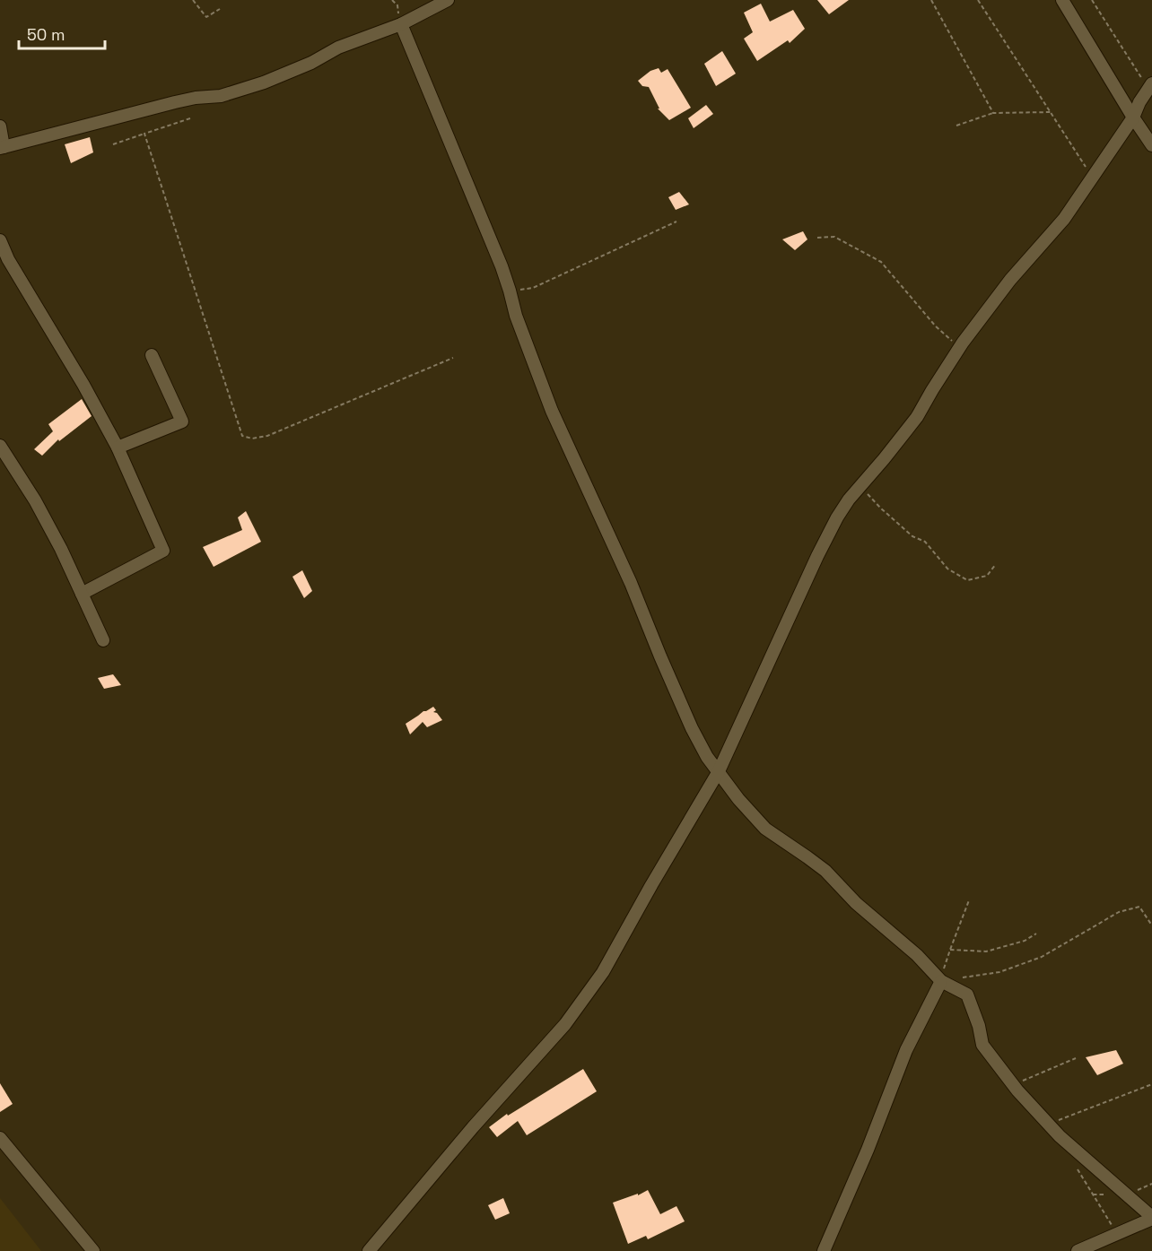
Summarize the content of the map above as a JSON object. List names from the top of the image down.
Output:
{
  "scale_bar": "50 m"
}
